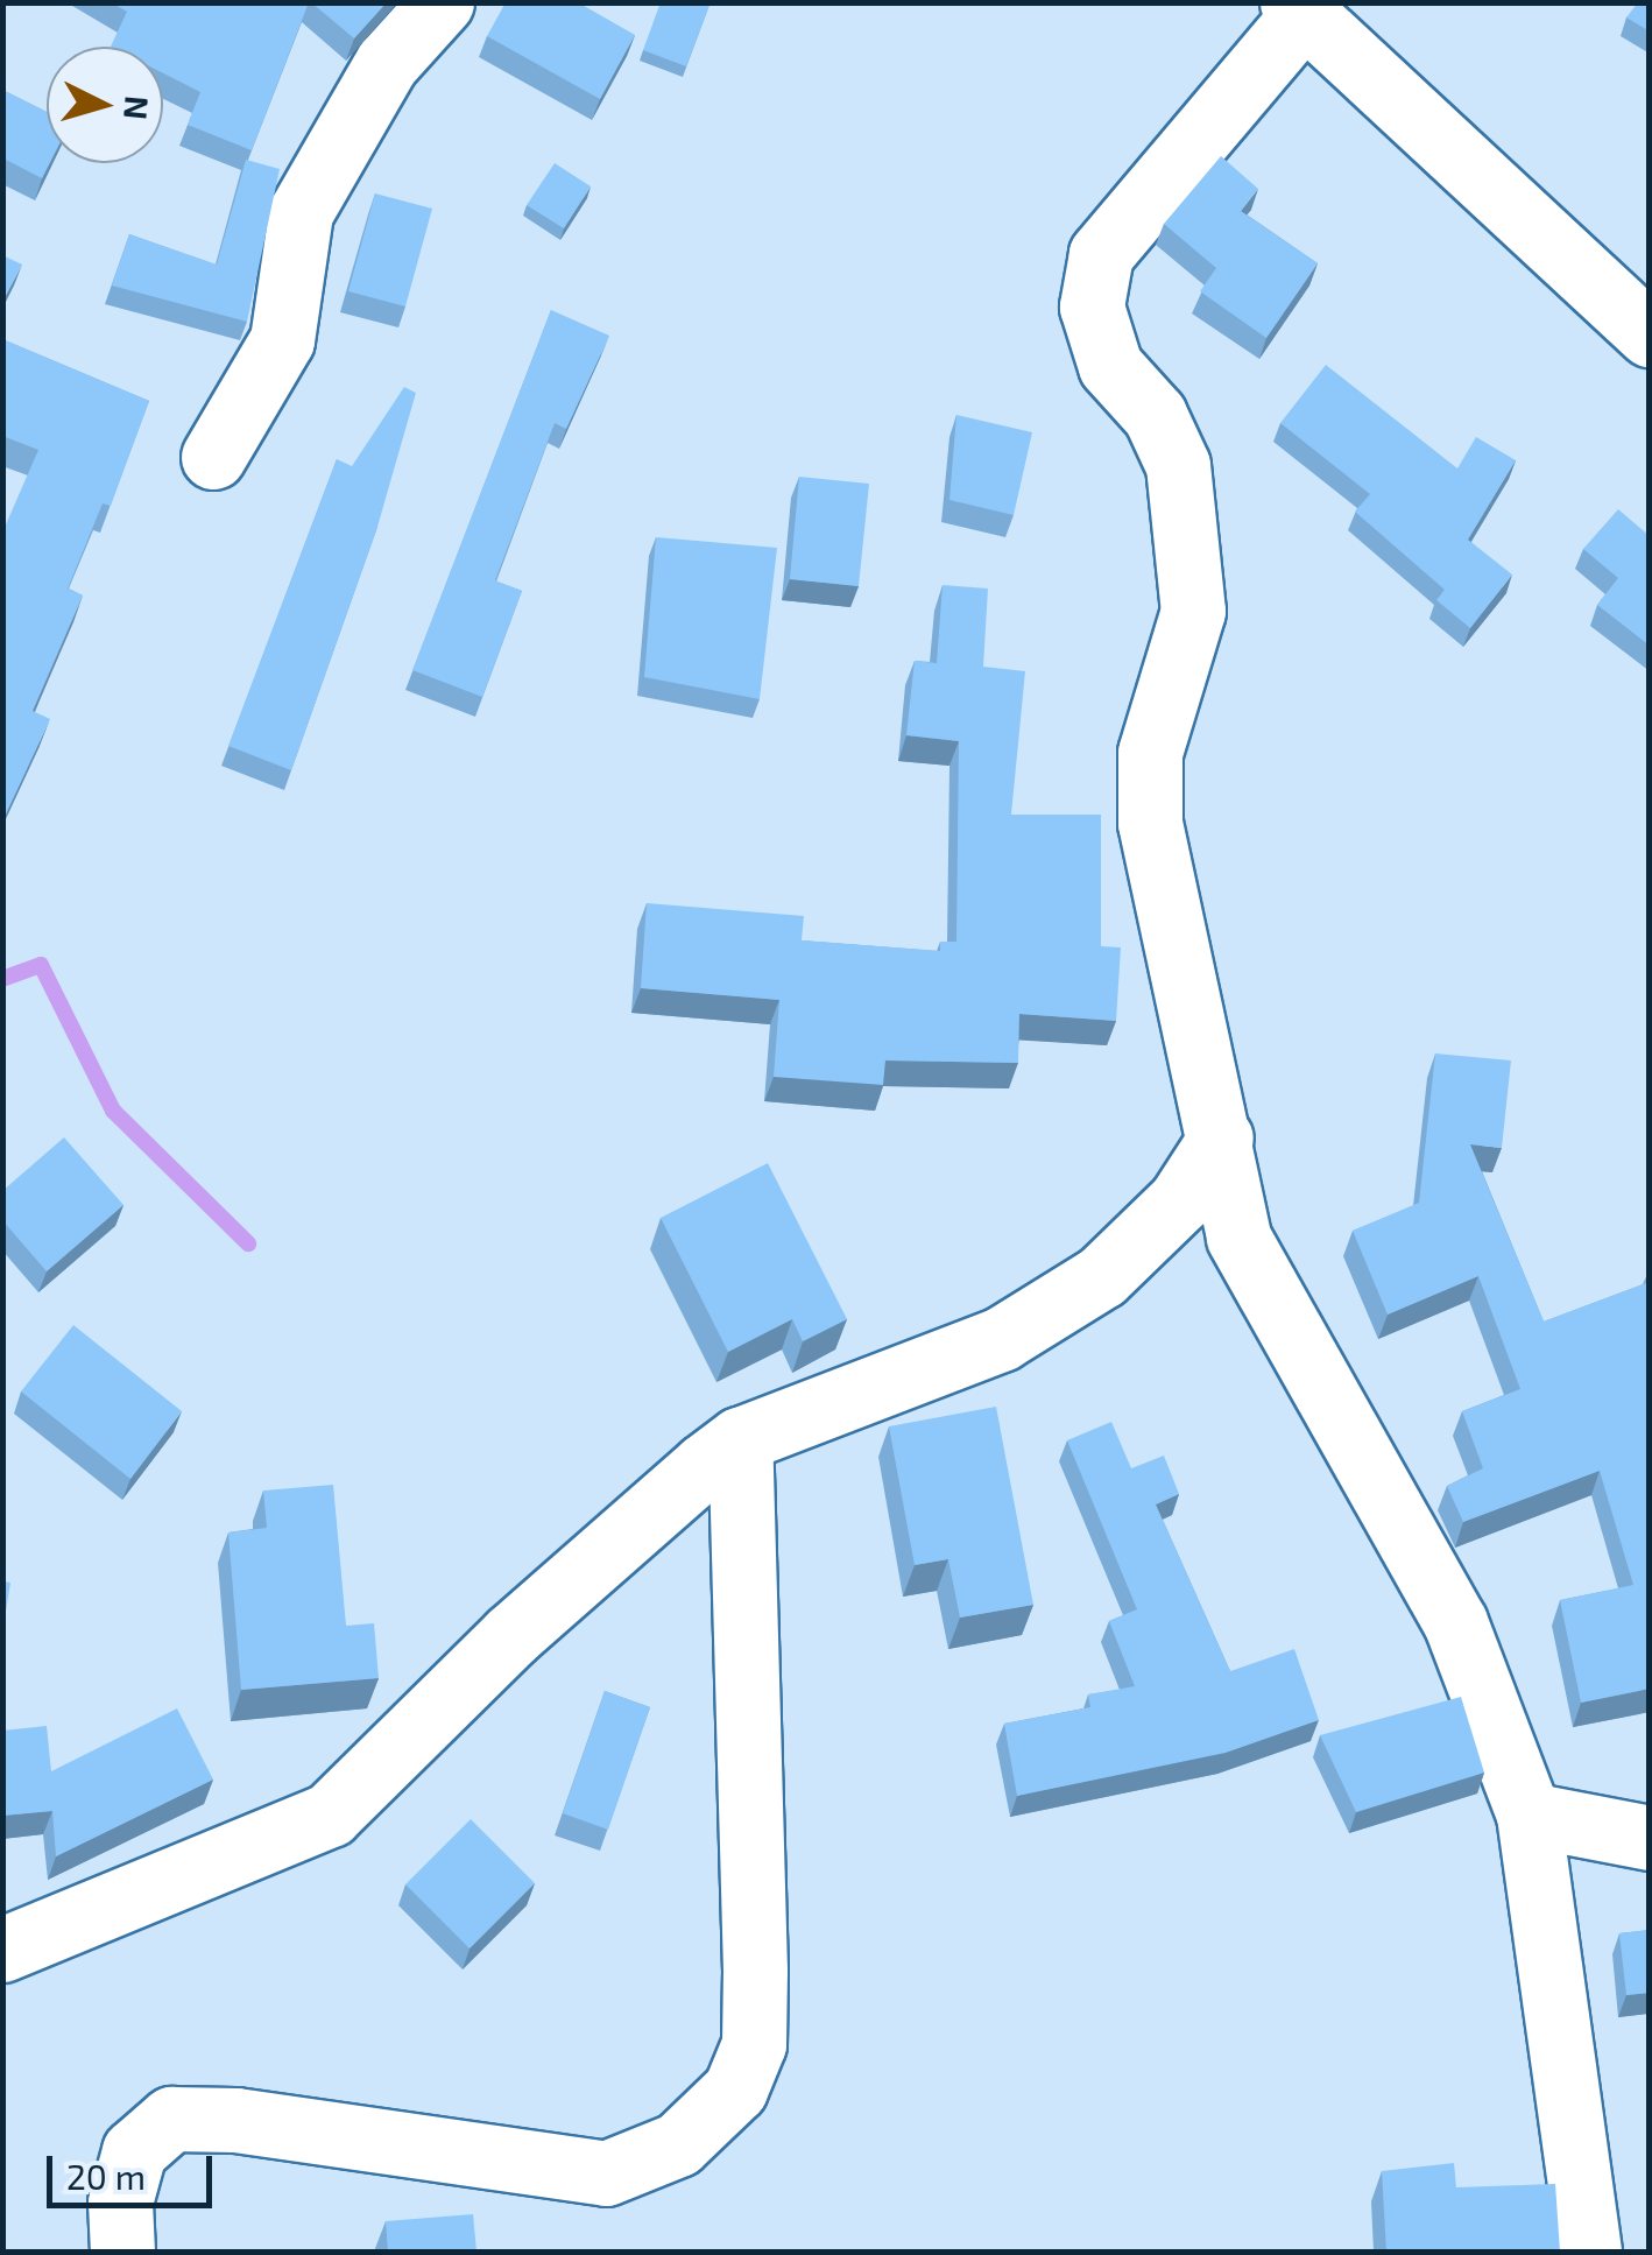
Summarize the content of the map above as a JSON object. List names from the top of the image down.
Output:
{
  "scale_bar": "20 m",
  "north": "right"
}
